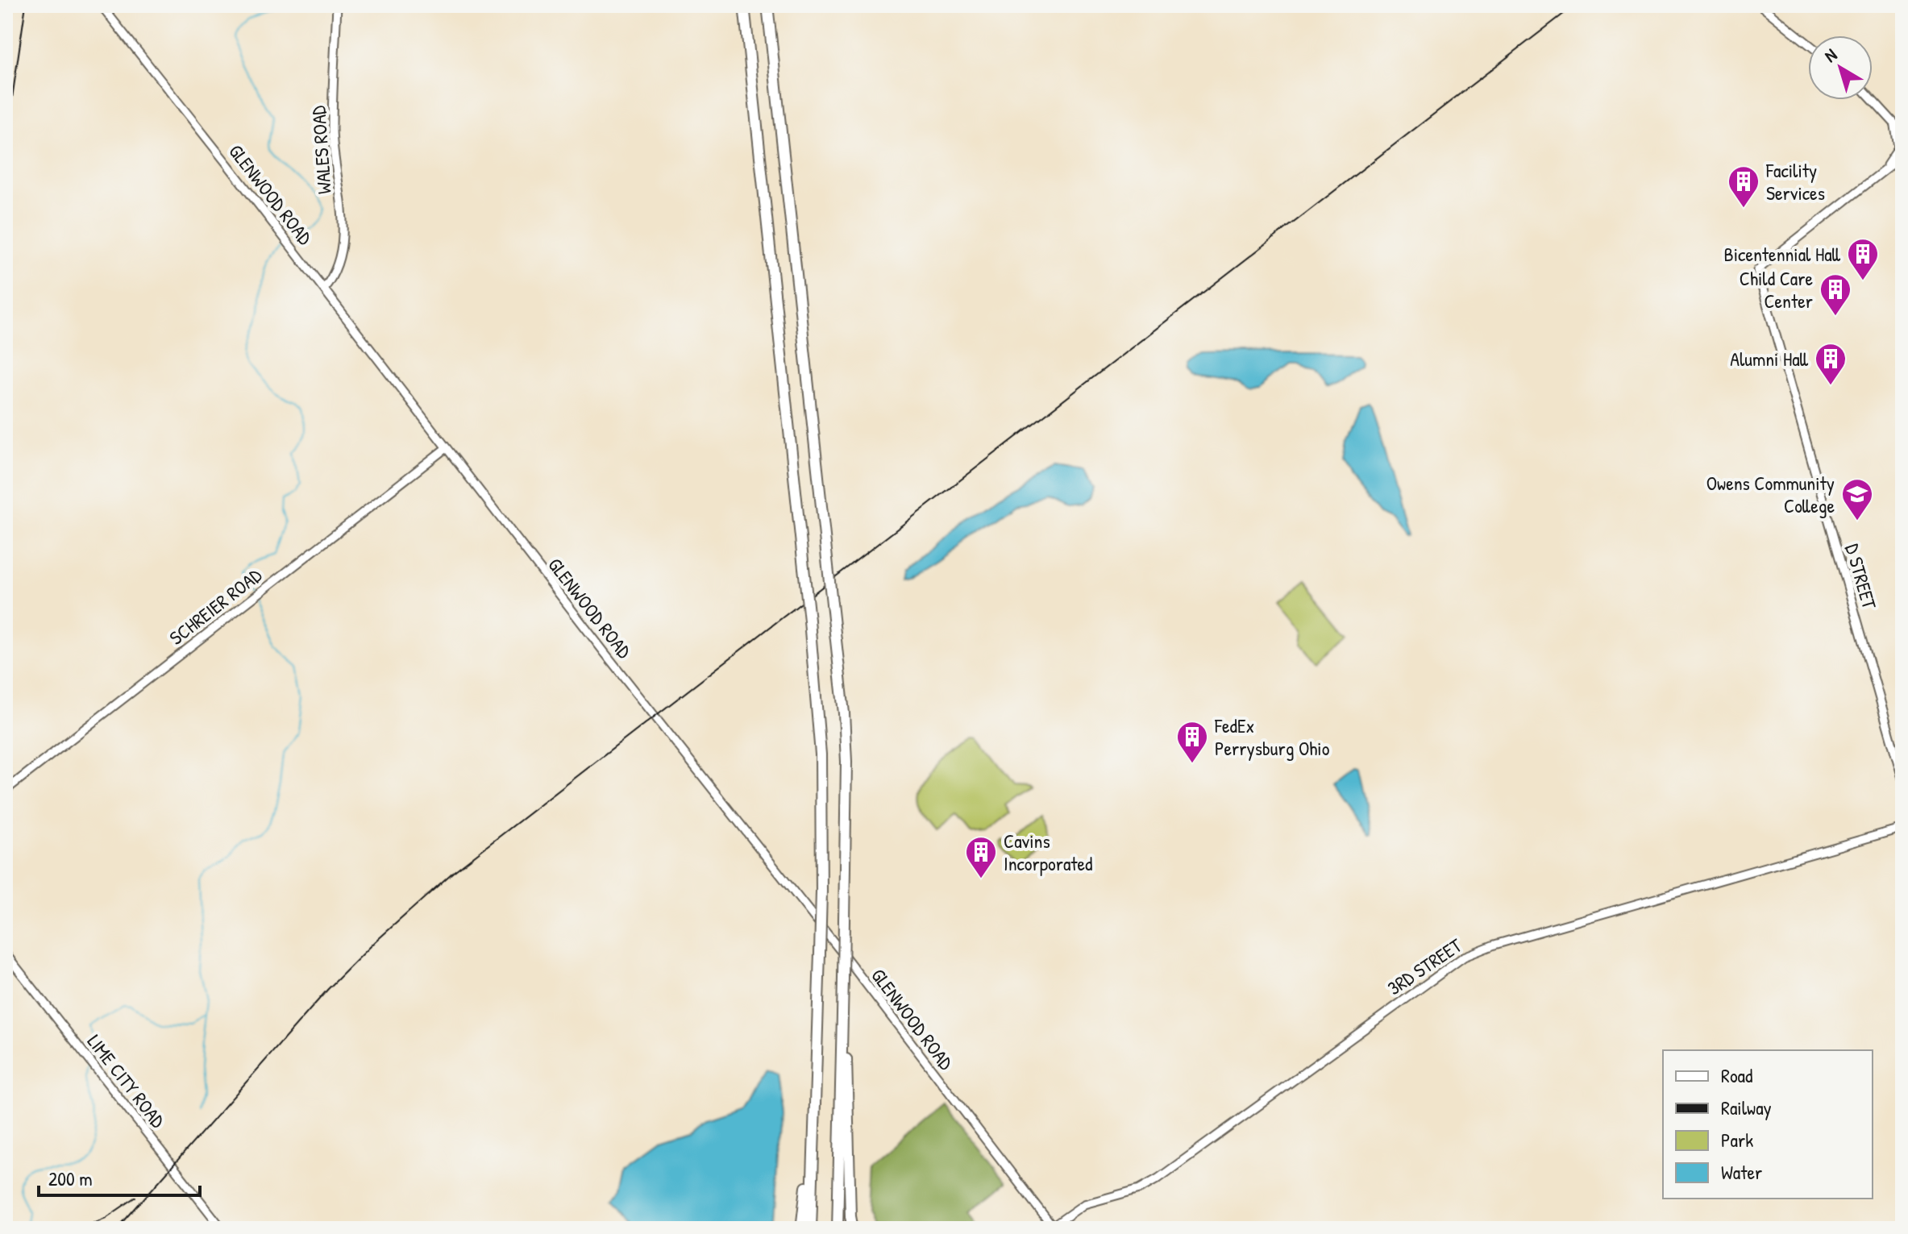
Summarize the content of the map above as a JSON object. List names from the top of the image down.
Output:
{
  "streets": {
    "street": [
      "WALES ROAD",
      "GLENWOOD ROAD",
      "D STREET",
      "SCHREIER ROAD",
      "3RD STREET",
      "LIME CITY ROAD"
    ]
  },
  "crossings": [
    ["WALES ROAD", "GLENWOOD ROAD"],
    ["GLENWOOD ROAD", "SCHREIER ROAD"],
    ["GLENWOOD ROAD", "3RD STREET"]
  ],
  "places": {
    "building": [
      "Facility Services",
      "Bicentennial Hall",
      "Child Care Center",
      "Alumni Hall",
      "FedEx Perrysburg Ohio",
      "Cavins Incorporated"
    ],
    "school or university": ["Owens Community College"]
  },
  "legend": [
    "Road",
    "Railway",
    "Park",
    "Water"
  ],
  "scale_bar": "200 m",
  "north": "top left"
}
